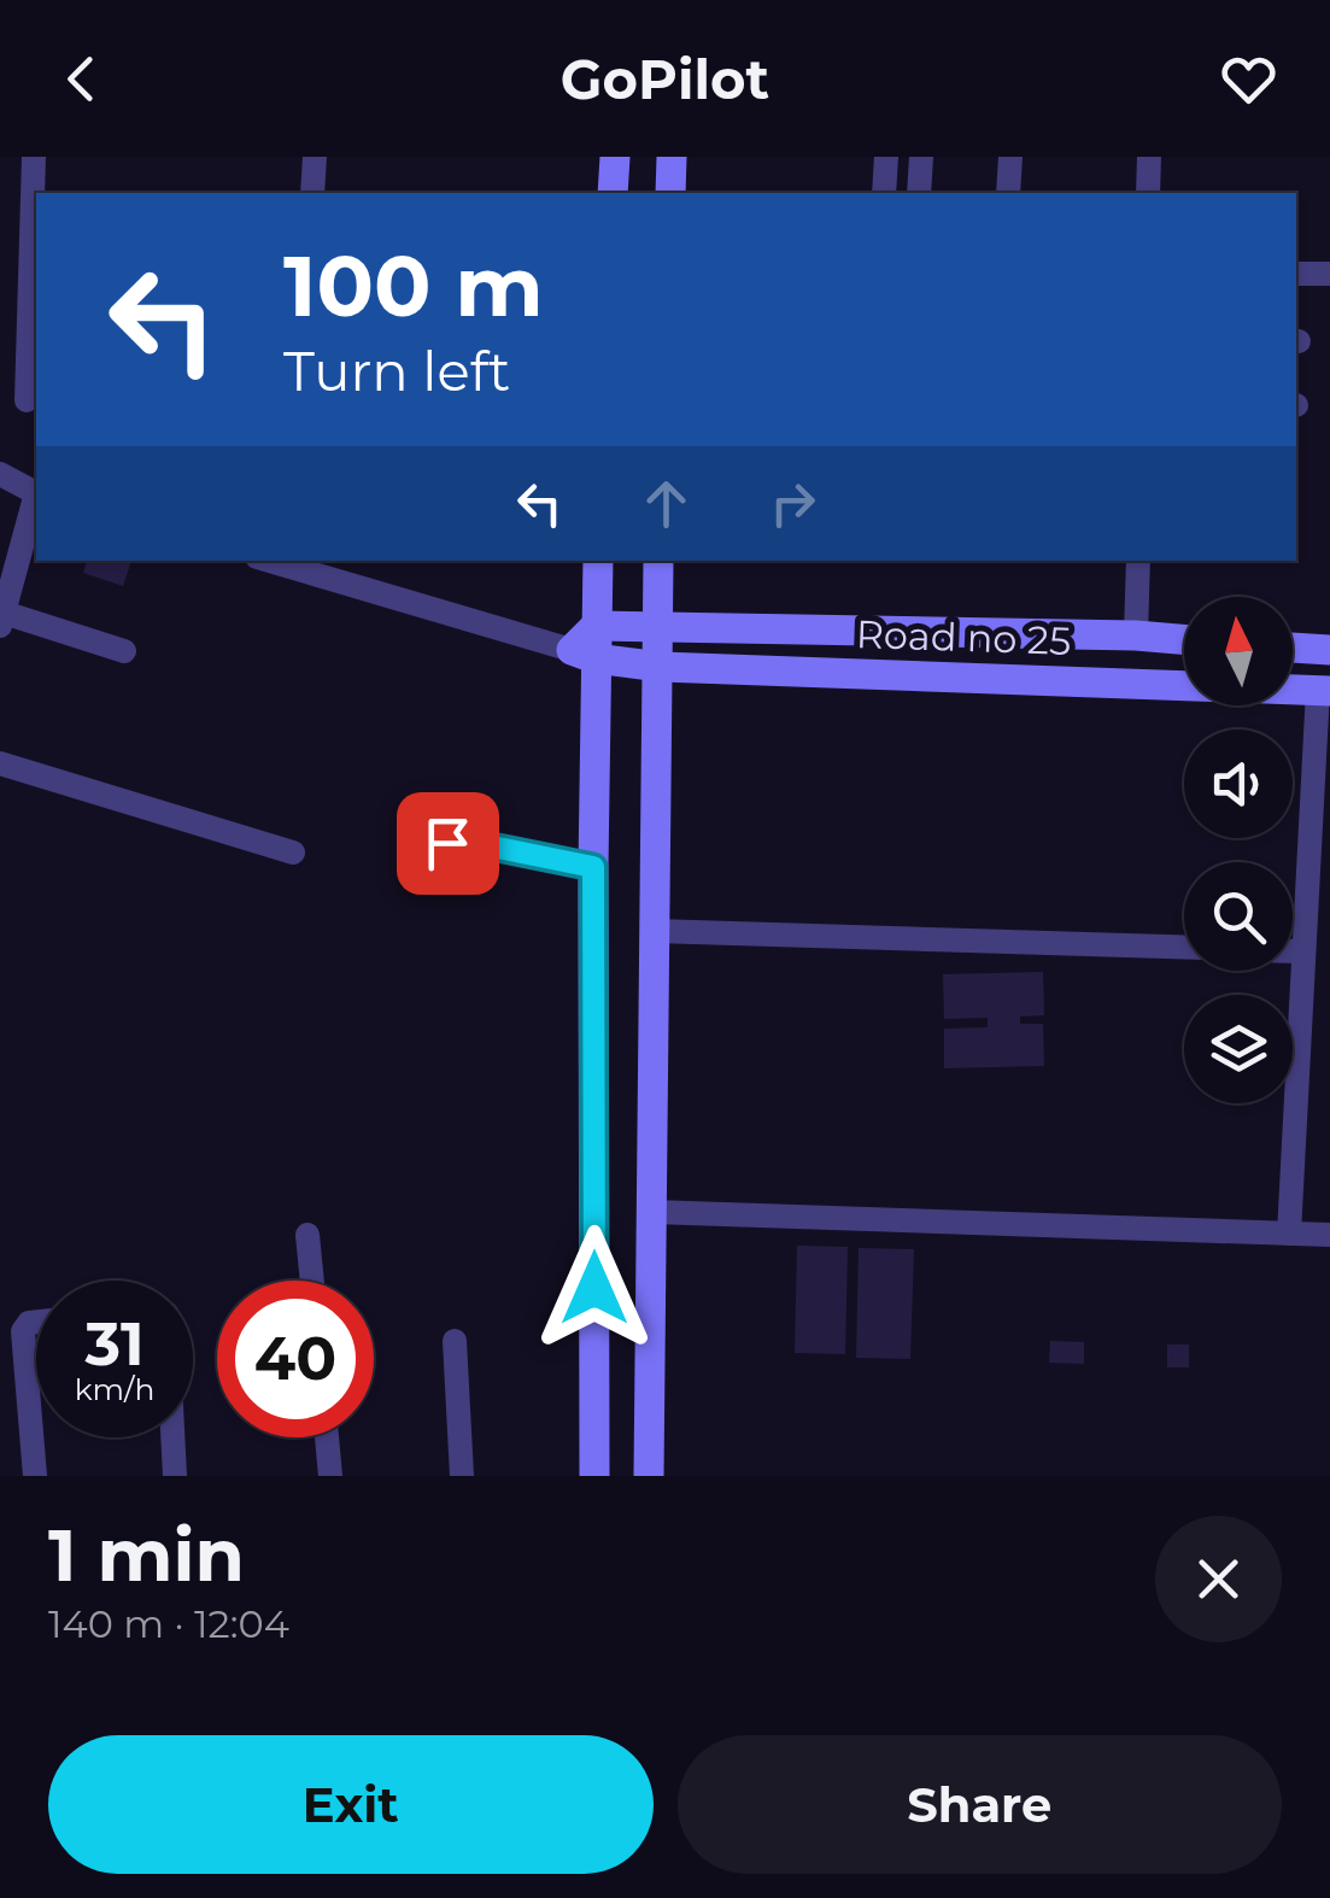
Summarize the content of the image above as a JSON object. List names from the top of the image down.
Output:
{
  "streets": {
    "street": ["Road no 25"]
  },
  "north": "top",
  "page": {
    "header": "GoPilot",
    "turn": ["100 m", "Turn left"],
    "speed": "31 km/h",
    "limit": "40",
    "heading": ["1 min", "140 m · 12:04"],
    "buttons": ["Exit", "Share"]
  }
}
